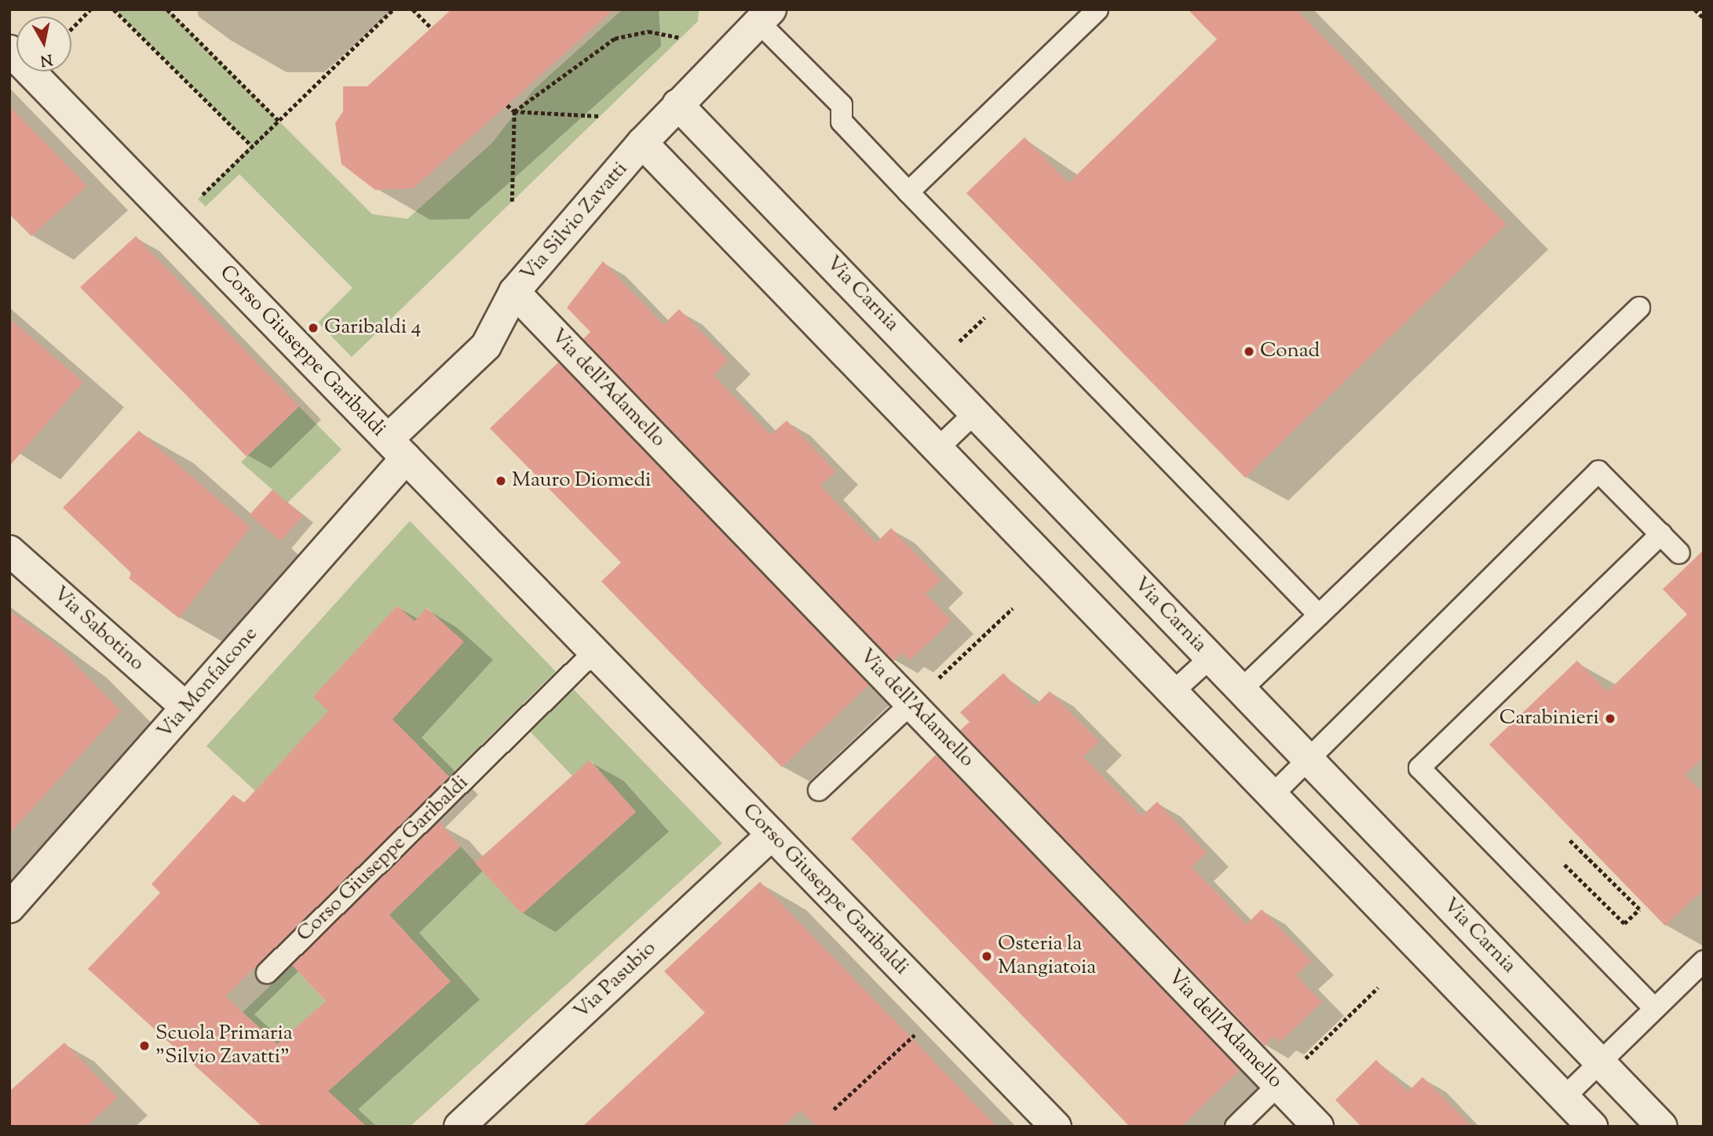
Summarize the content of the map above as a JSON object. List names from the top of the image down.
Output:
{
  "streets": {
    "street": [
      "Via Silvio Zavatti",
      "Via Carnia",
      "Corso Giuseppe Garibaldi",
      "Via dell'Adamello",
      "Via Sabotino",
      "Via Monfalcone",
      "Via Pasubio"
    ]
  },
  "crossings": [
    ["Via Silvio Zavatti", "Via Carnia"],
    ["Via Silvio Zavatti", "Corso Giuseppe Garibaldi"],
    ["Via Silvio Zavatti", "Via dell'Adamello"],
    ["Via Silvio Zavatti", "Via Monfalcone"],
    ["Corso Giuseppe Garibaldi", "Via Monfalcone"],
    ["Corso Giuseppe Garibaldi", "Via Pasubio"],
    ["Via Sabotino", "Via Monfalcone"]
  ],
  "places": [
    "Garibaldi 4",
    "Conad",
    "Mauro Diomedi",
    "Carabinieri",
    "Osteria la Mangiatoia",
    "Scuola Primaria \"Silvio Zavatti\""
  ],
  "north": "bottom"
}
